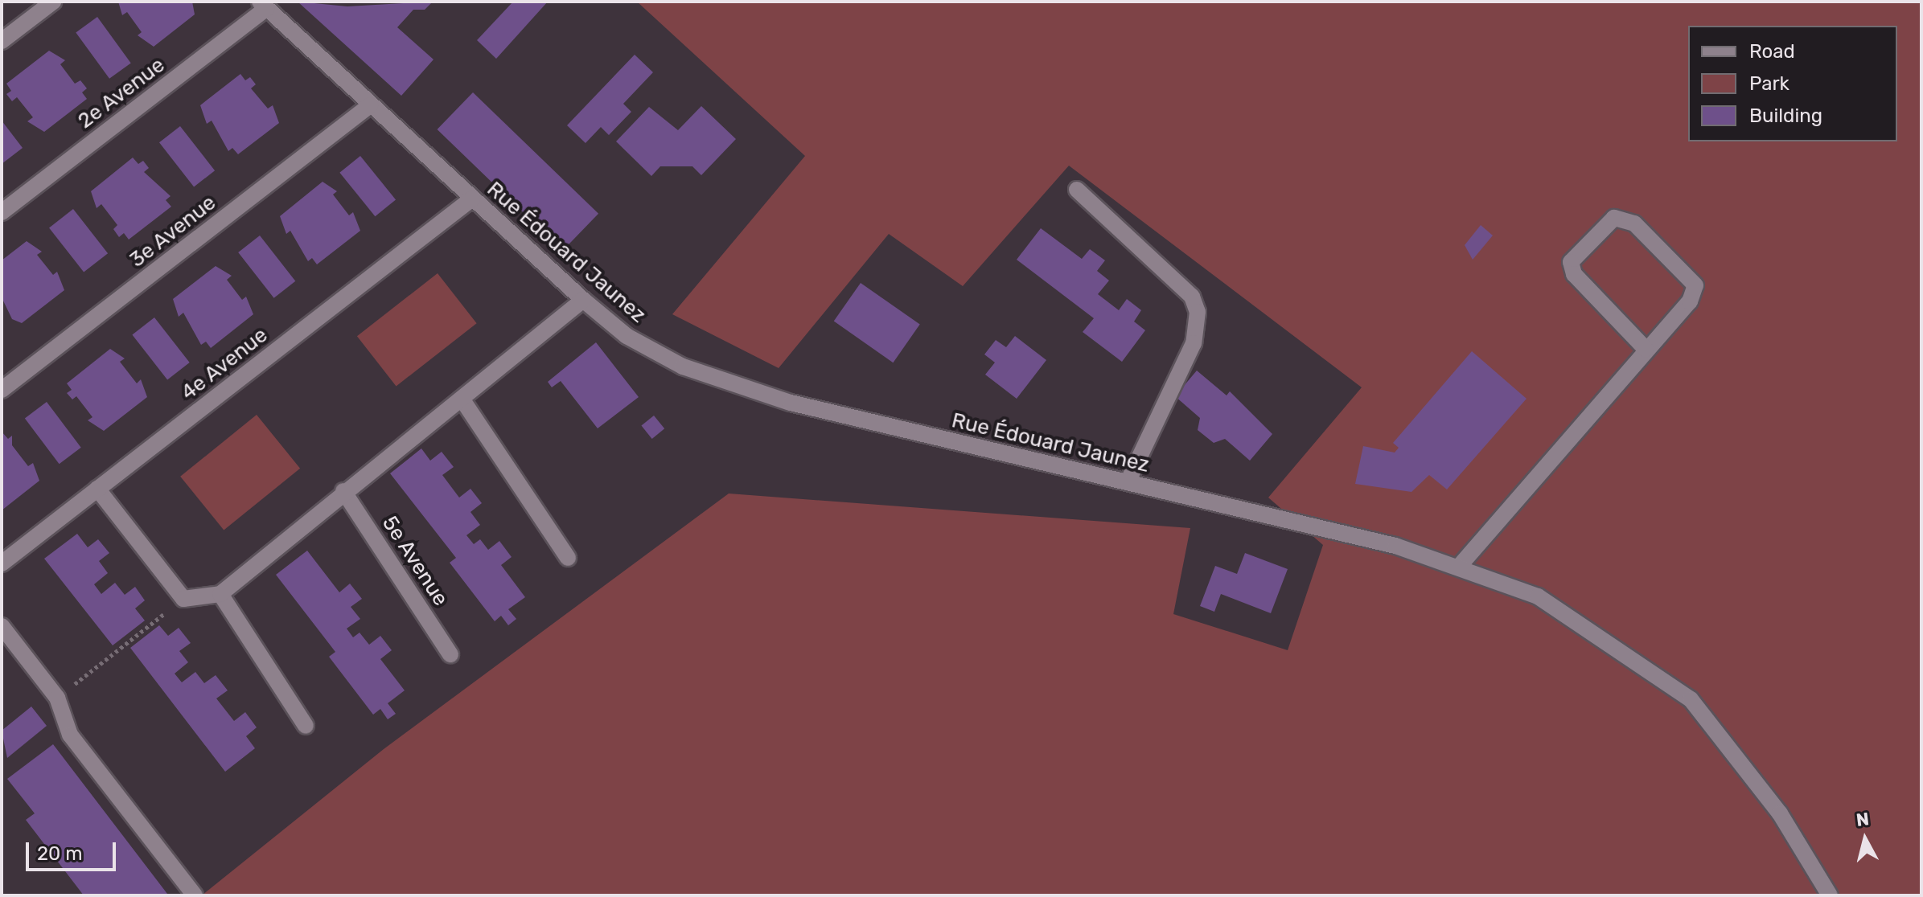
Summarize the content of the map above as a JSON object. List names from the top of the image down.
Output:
{
  "streets": {
    "street": [
      "2e Avenue",
      "3e Avenue",
      "Rue Édouard Jaunez",
      "4e Avenue",
      "5e Avenue"
    ]
  },
  "crossings": [
    ["2e Avenue", "Rue Édouard Jaunez"],
    ["3e Avenue", "Rue Édouard Jaunez"],
    ["Rue Édouard Jaunez", "4e Avenue"]
  ],
  "legend": ["Road", "Park", "Building"],
  "scale_bar": "20 m",
  "north": "top"
}
